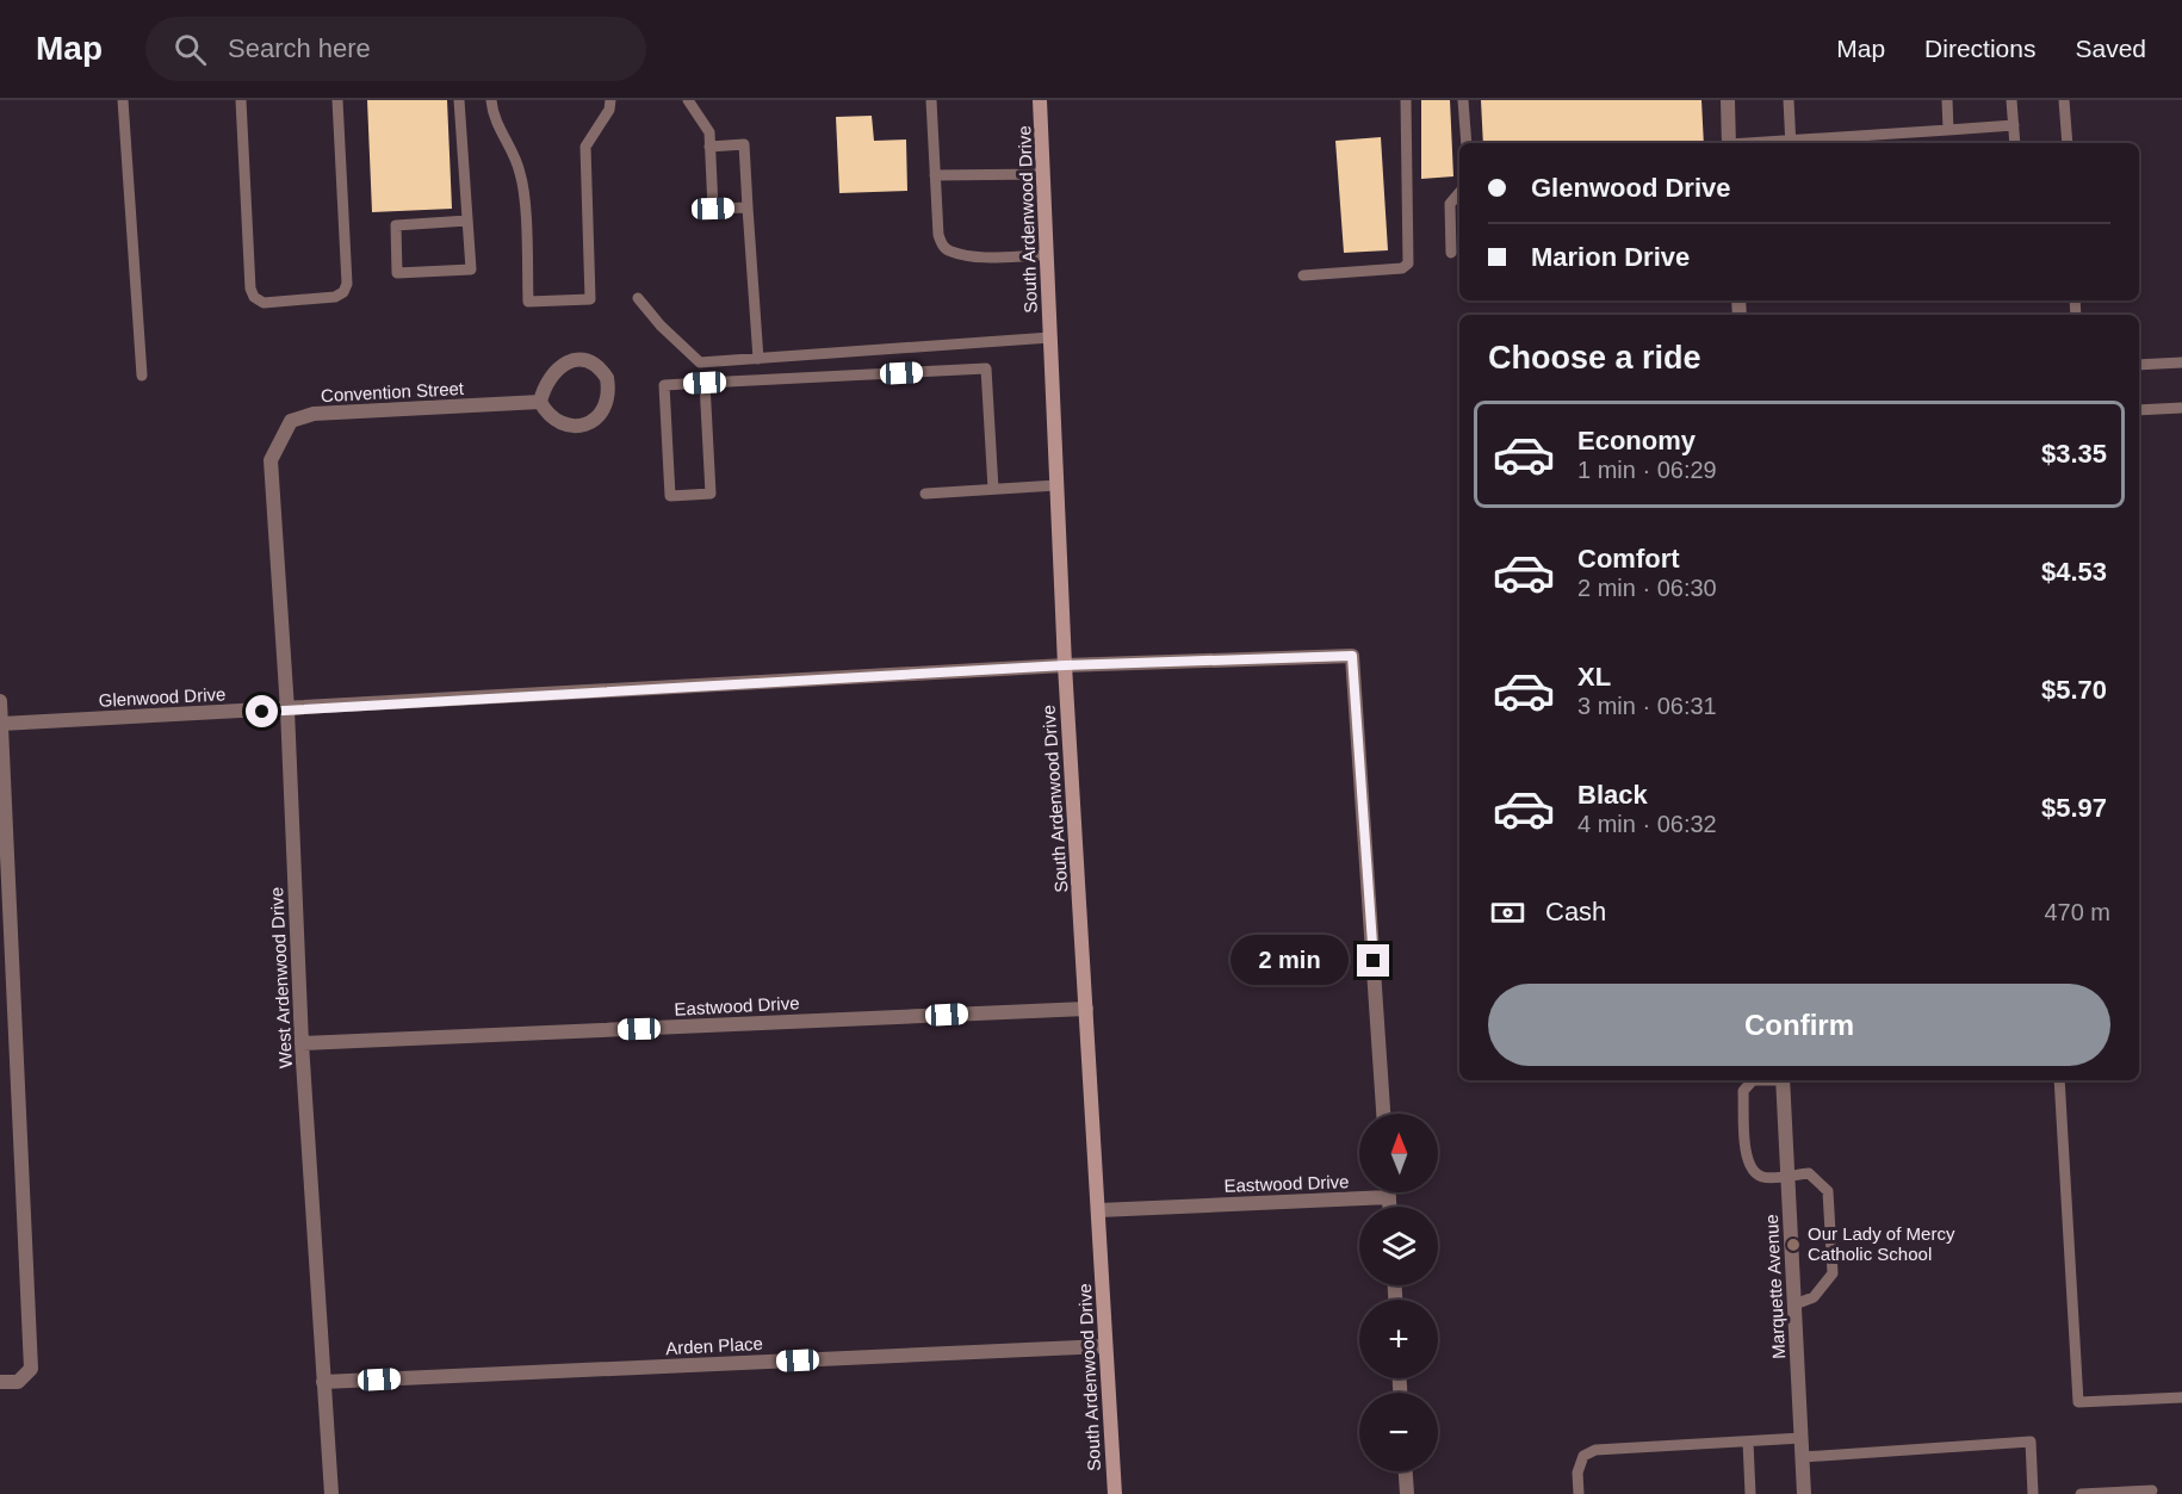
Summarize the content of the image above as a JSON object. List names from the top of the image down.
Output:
{
  "streets": {
    "street": [
      "South Ardenwood Drive",
      "Convention Street",
      "Glenwood Drive",
      "West Ardenwood Drive",
      "Eastwood Drive",
      "Marquette Avenue",
      "Arden Place"
    ]
  },
  "crossings": [
    ["South Ardenwood Drive", "Glenwood Drive"],
    ["South Ardenwood Drive", "Eastwood Drive"],
    ["South Ardenwood Drive", "Arden Place"],
    ["Convention Street", "West Ardenwood Drive"],
    ["Glenwood Drive", "West Ardenwood Drive"],
    ["West Ardenwood Drive", "Eastwood Drive"],
    ["West Ardenwood Drive", "Arden Place"]
  ],
  "places": ["Our Lady of Mercy Catholic School"],
  "north": "top",
  "page": {
    "header": "Map",
    "search": "Search here",
    "nav": ["Map", "Directions", "Saved"],
    "banner": ["Glenwood Drive", "Marion Drive"],
    "heading": "Choose a ride",
    "list": [
      {
        "name": "Economy",
        "note": "1 min · 06:29",
        "value": "$3.35"
      },
      {
        "name": "Comfort",
        "note": "2 min · 06:30",
        "value": "$4.53"
      },
      {
        "name": "XL",
        "note": "3 min · 06:31",
        "value": "$5.70"
      },
      {
        "name": "Black",
        "note": "4 min · 06:32",
        "value": "$5.97"
      }
    ],
    "pay": ["Cash", "470 m"],
    "bubble": "2 min",
    "buttons": "Confirm",
    "map_buttons": ["+", "−"]
  }
}
